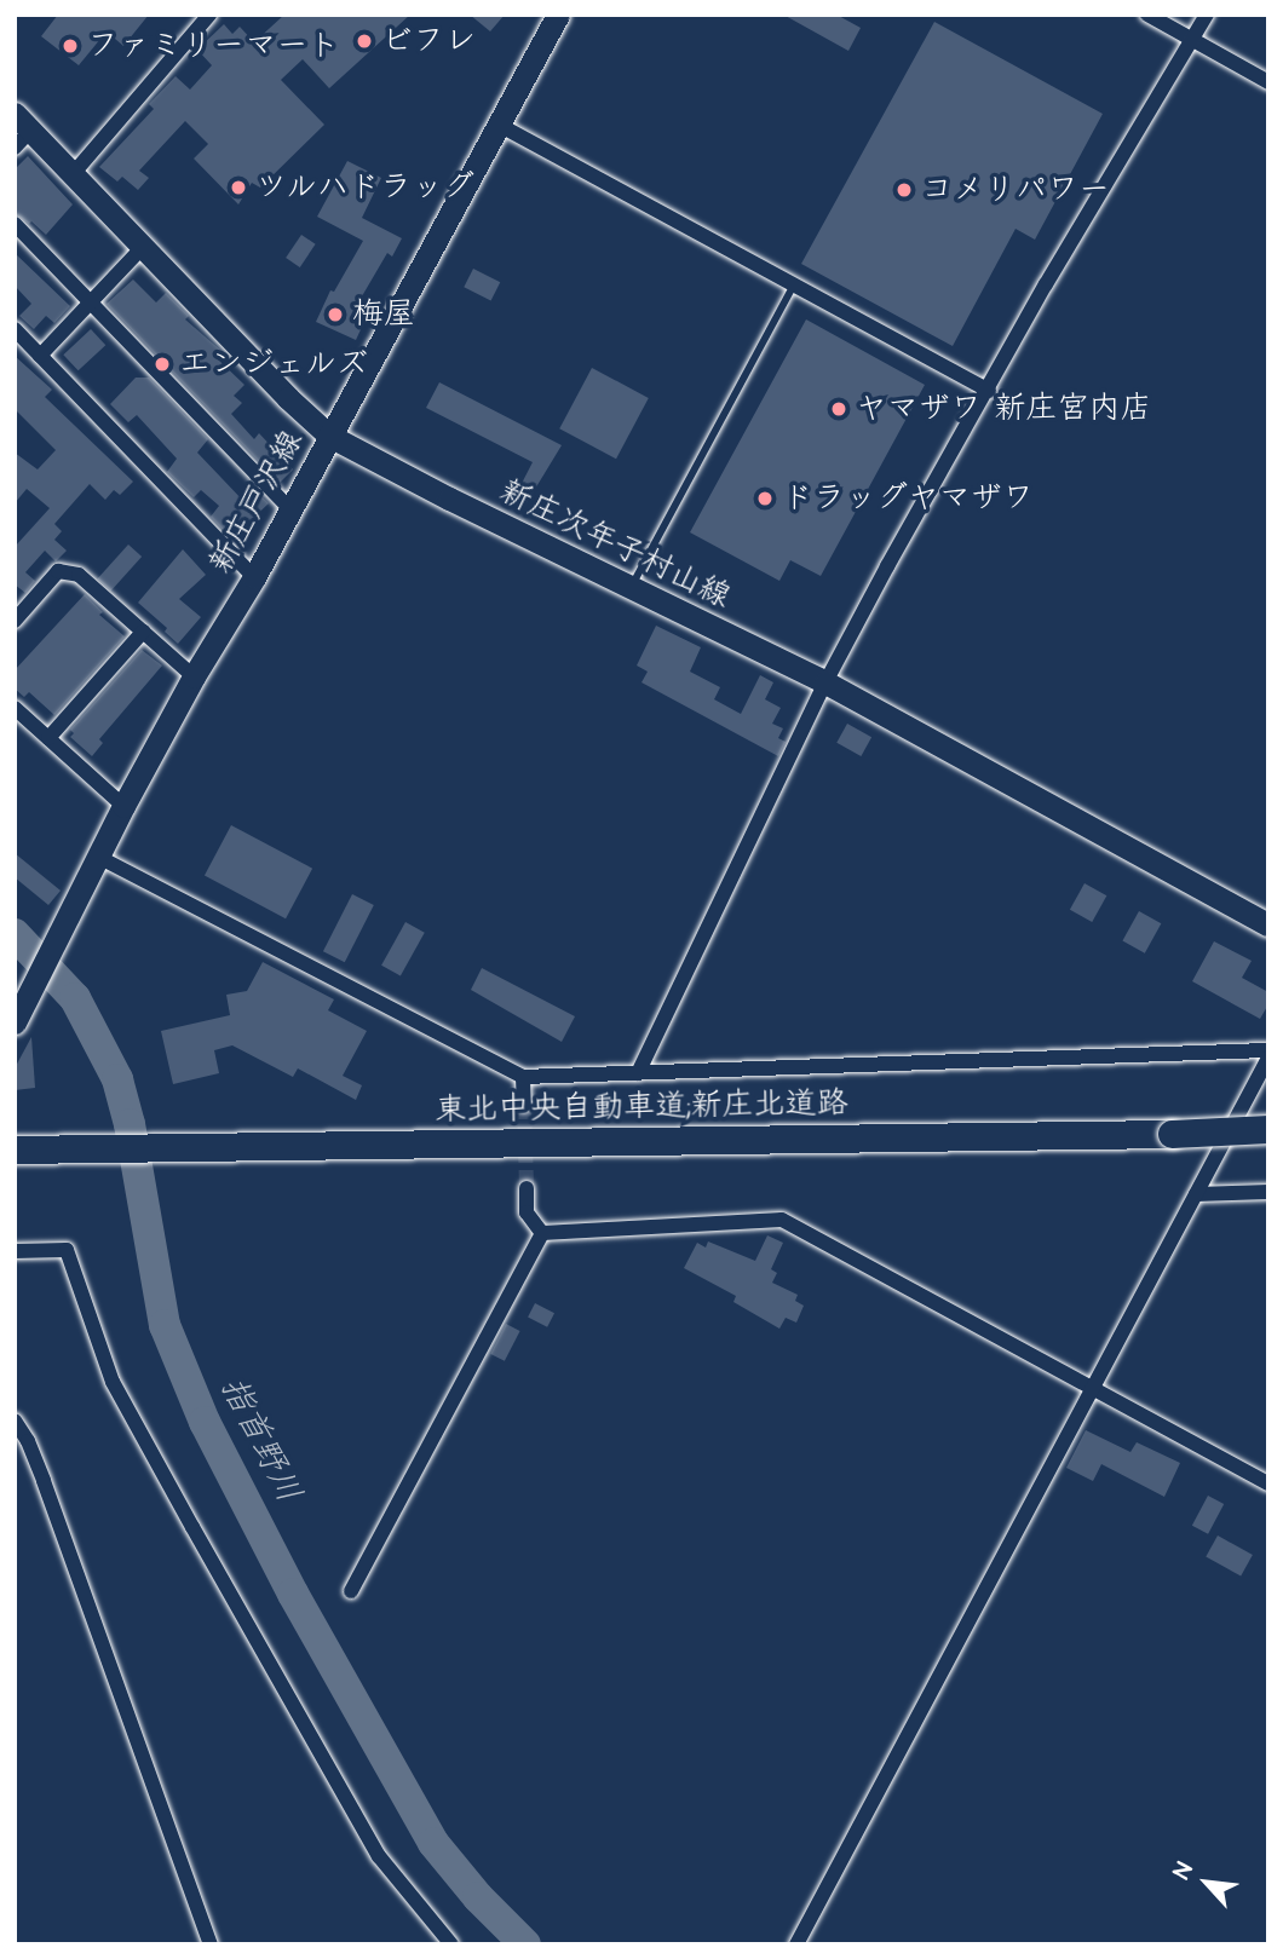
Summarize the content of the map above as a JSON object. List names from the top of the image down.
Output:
{
  "streets": {
    "highway": ["東北中央自動車道;新庄北道路"],
    "main road": ["新庄戸沢線", "新庄次年子村山線"]
  },
  "crossings": [
    ["新庄戸沢線", "新庄次年子村山線"]
  ],
  "water": ["指首野川"],
  "places": [
    "ビフレ",
    "ファミリーマート",
    "ツルハドラッグ",
    "コメリパワー",
    "梅屋",
    "エンジェルズ",
    "ヤマザワ 新庄宮内店",
    "ドラッグヤマザワ"
  ],
  "north": "top left"
}
